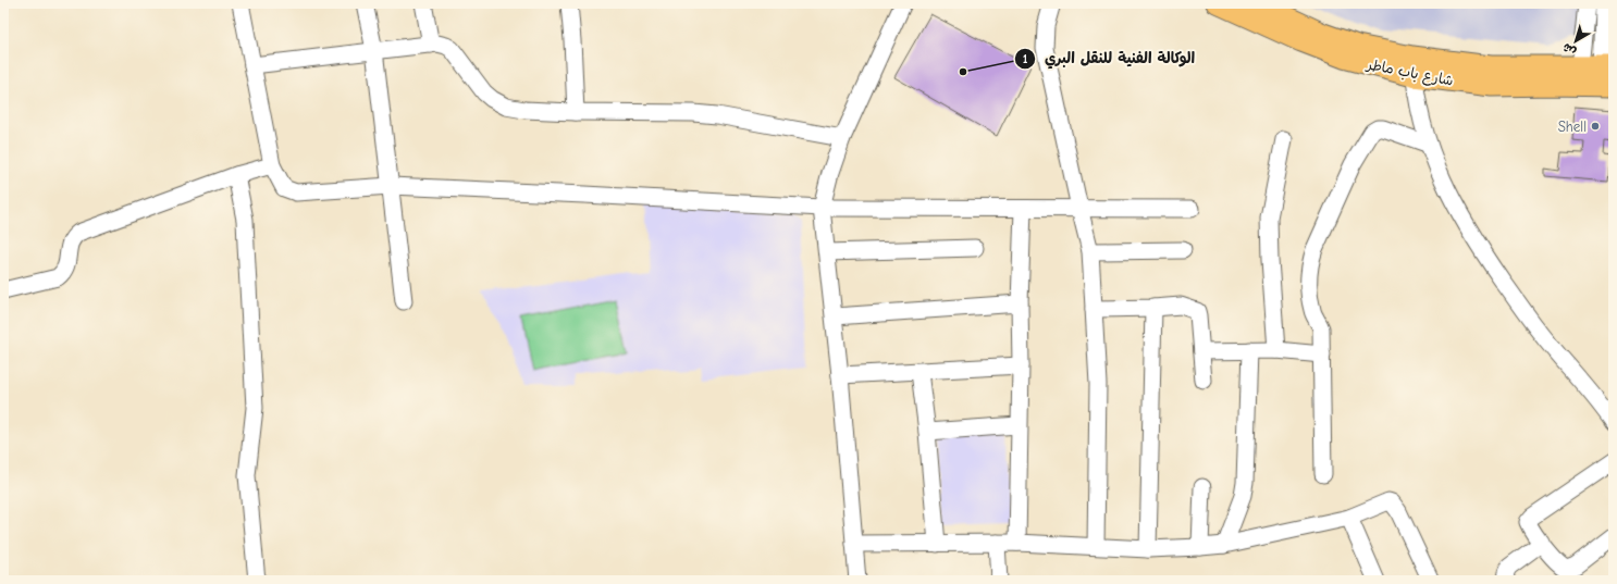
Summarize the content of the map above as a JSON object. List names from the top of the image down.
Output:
{
  "streets": {
    "main road": ["شارع باب ماطر"]
  },
  "places": ["الوكالة الفنية للنقل البري", "Shell"],
  "north": "bottom left"
}
